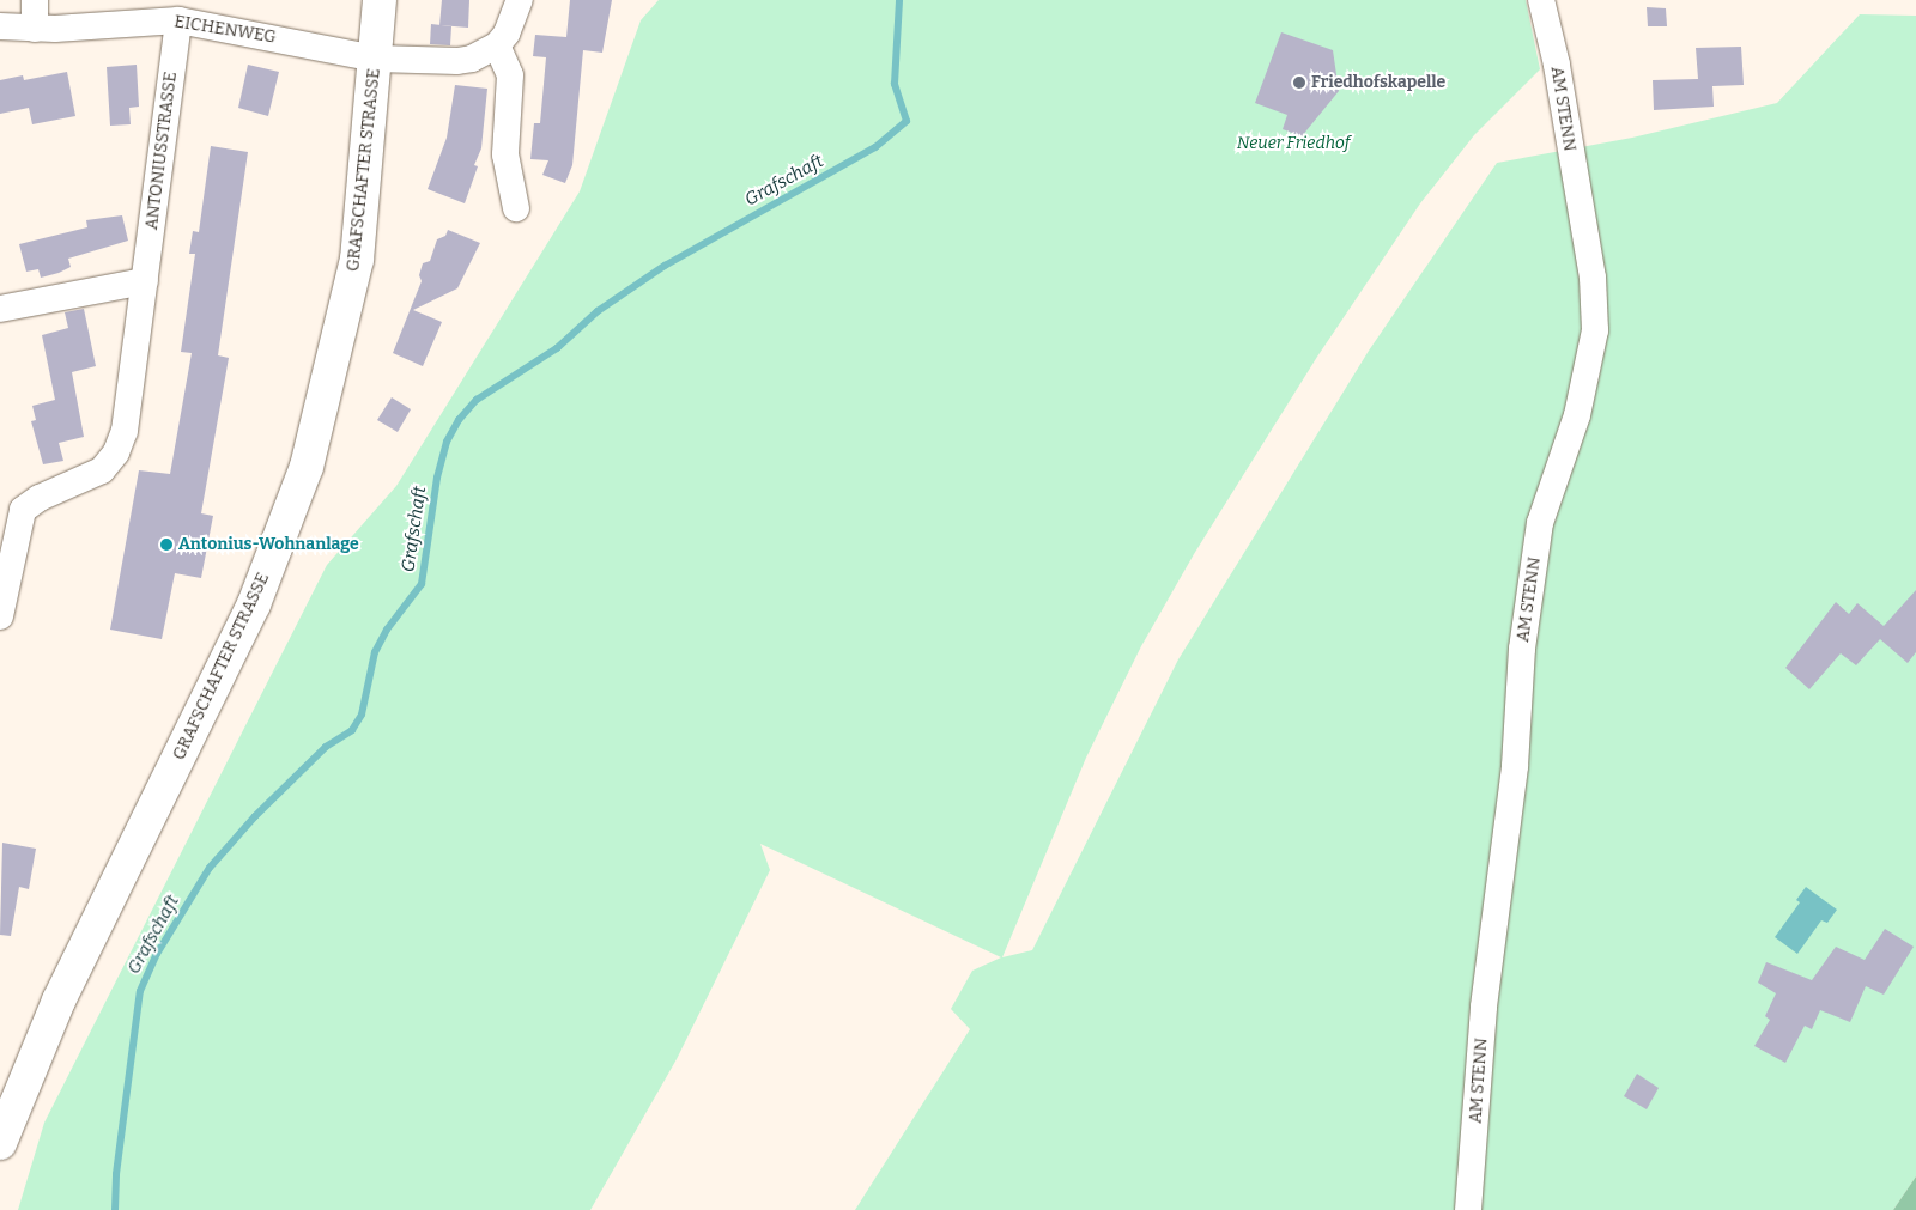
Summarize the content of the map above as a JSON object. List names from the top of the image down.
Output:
{
  "streets": {
    "street": [
      "EICHENWEG",
      "AM STENN",
      "ANTONIUSSTRASSE",
      "GRAFSCHAFTER STRASSE"
    ]
  },
  "crossings": [
    ["EICHENWEG", "ANTONIUSSTRASSE"],
    ["EICHENWEG", "GRAFSCHAFTER STRASSE"]
  ],
  "water": ["Grafschaft"],
  "parks": ["Neuer Friedhof"],
  "places": ["Friedhofskapelle", "Antonius-Wohnanlage"]
}
